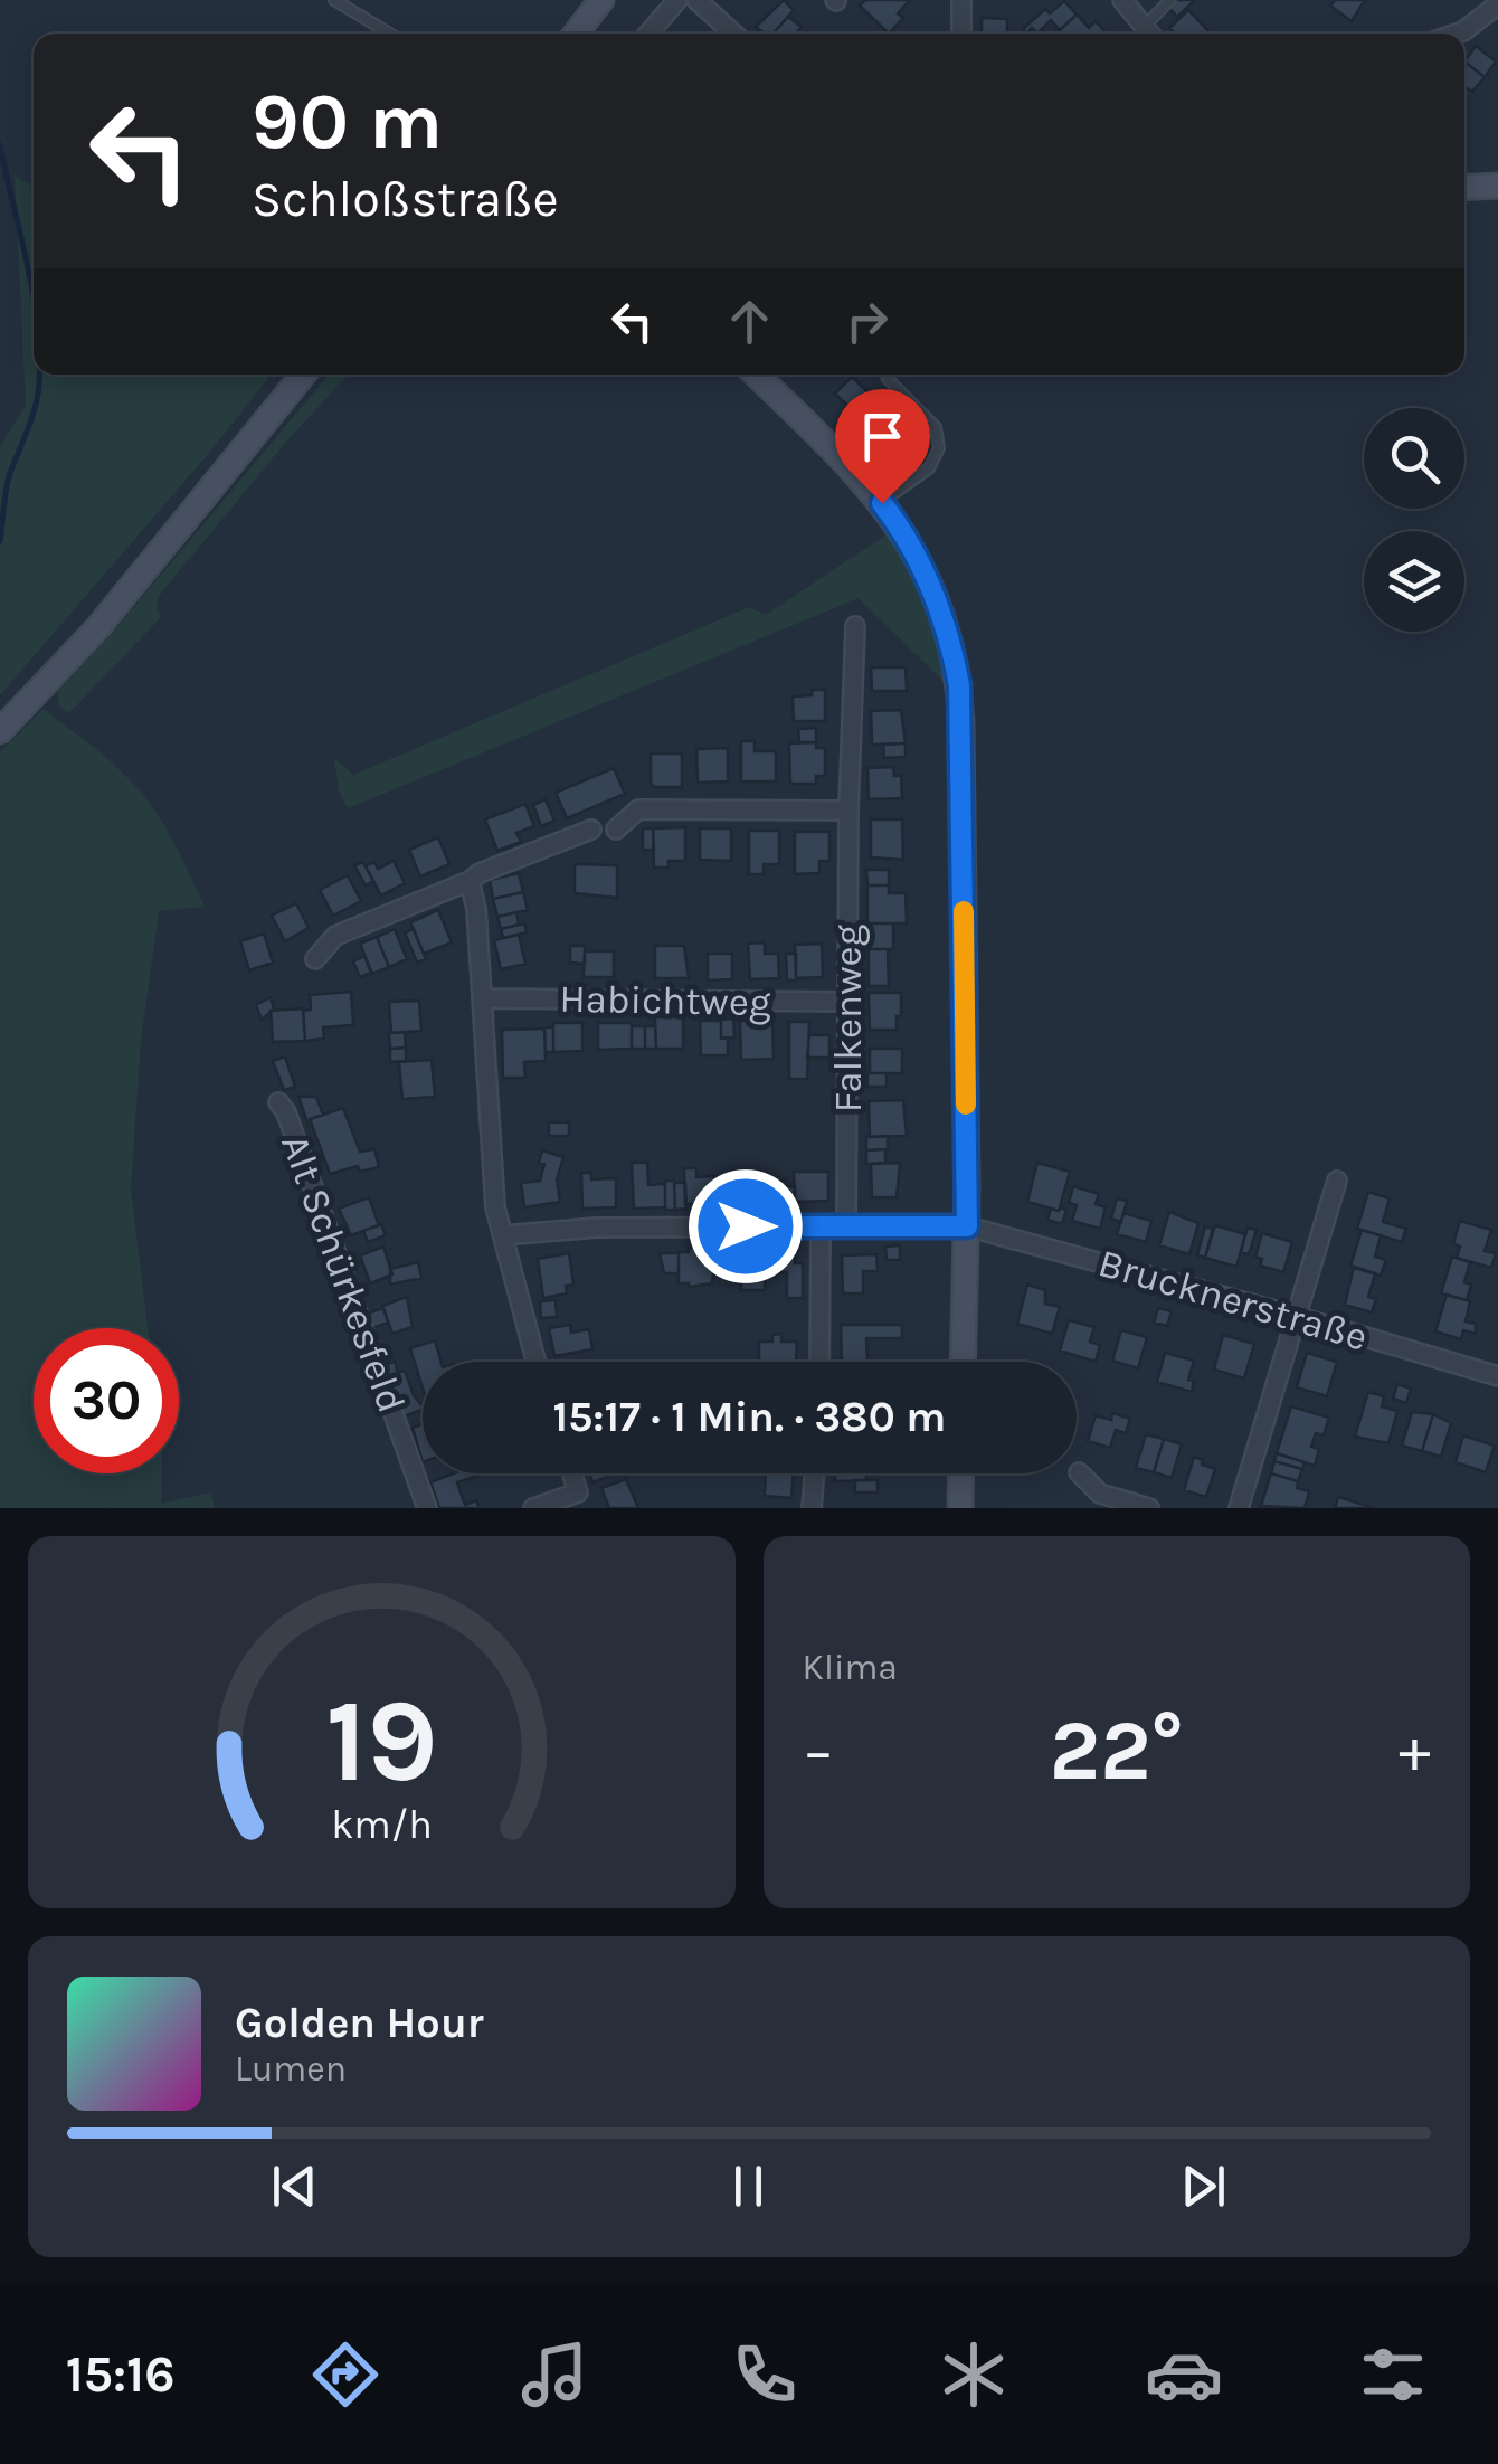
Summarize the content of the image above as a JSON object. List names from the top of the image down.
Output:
{
  "streets": {
    "street": [
      "Habichtweg",
      "Falkenweg",
      "Alt Schürkesfeld",
      "Brucknerstraße"
    ]
  },
  "crossings": [
    ["Habichtweg", "Falkenweg"]
  ],
  "page": {
    "turn": ["90 m", "Schloßstraße"],
    "limit": "30",
    "trip": "15:17 · 1 Min. · 380 m",
    "tile": "Klima",
    "heat": ["−", "22°", "+"],
    "song": ["Golden Hour", "Lumen"],
    "tabs": "15:16",
    "gauge": ["19", "km/h"]
  }
}
